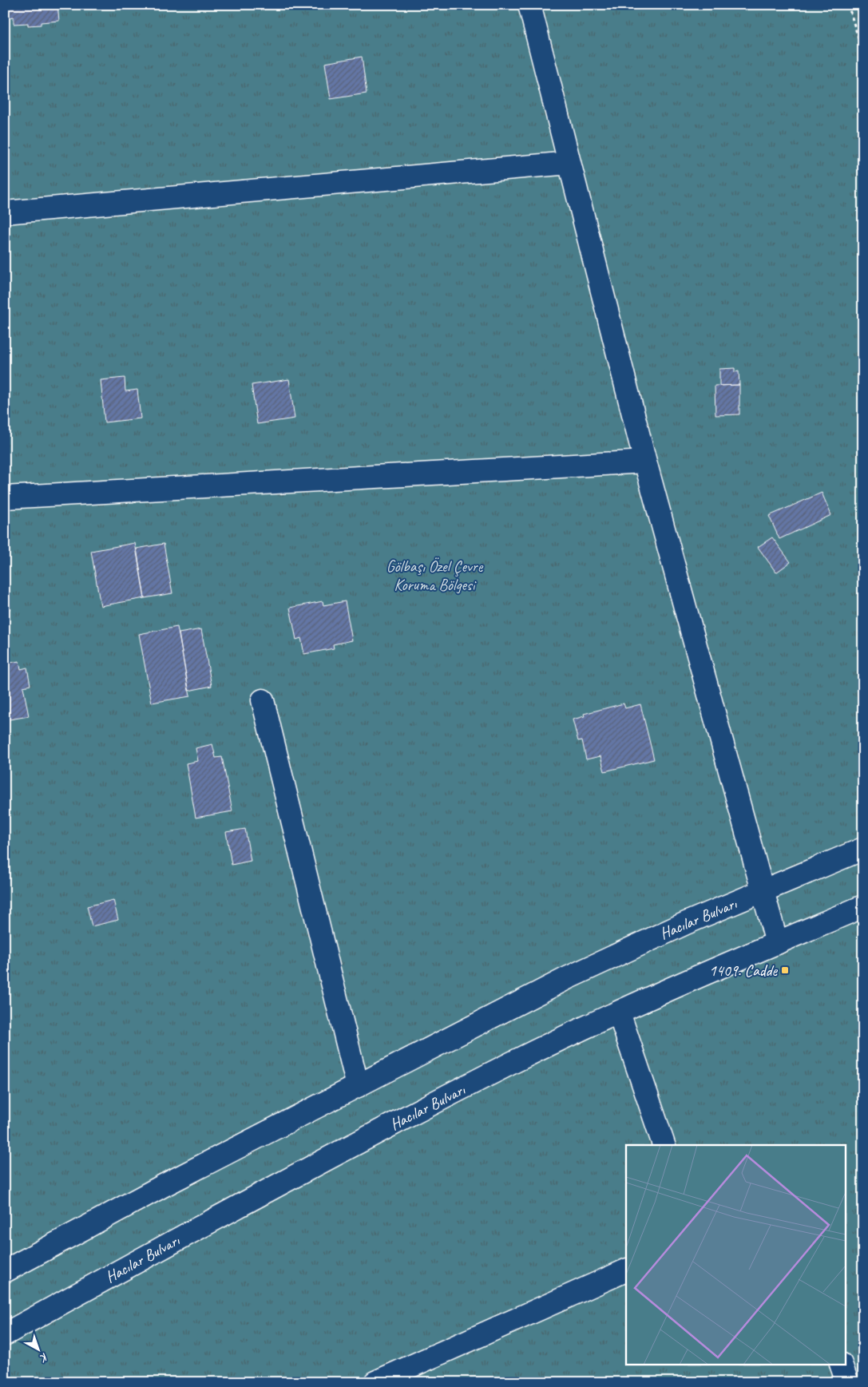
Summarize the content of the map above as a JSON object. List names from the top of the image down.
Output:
{
  "streets": {
    "street": ["Hacılar Bulvarı"]
  },
  "parks": ["Gölbaşı Özel Çevre Koruma Bölgesi"],
  "places": {
    "transit": ["1409. Cadde"]
  },
  "north": "bottom right"
}
